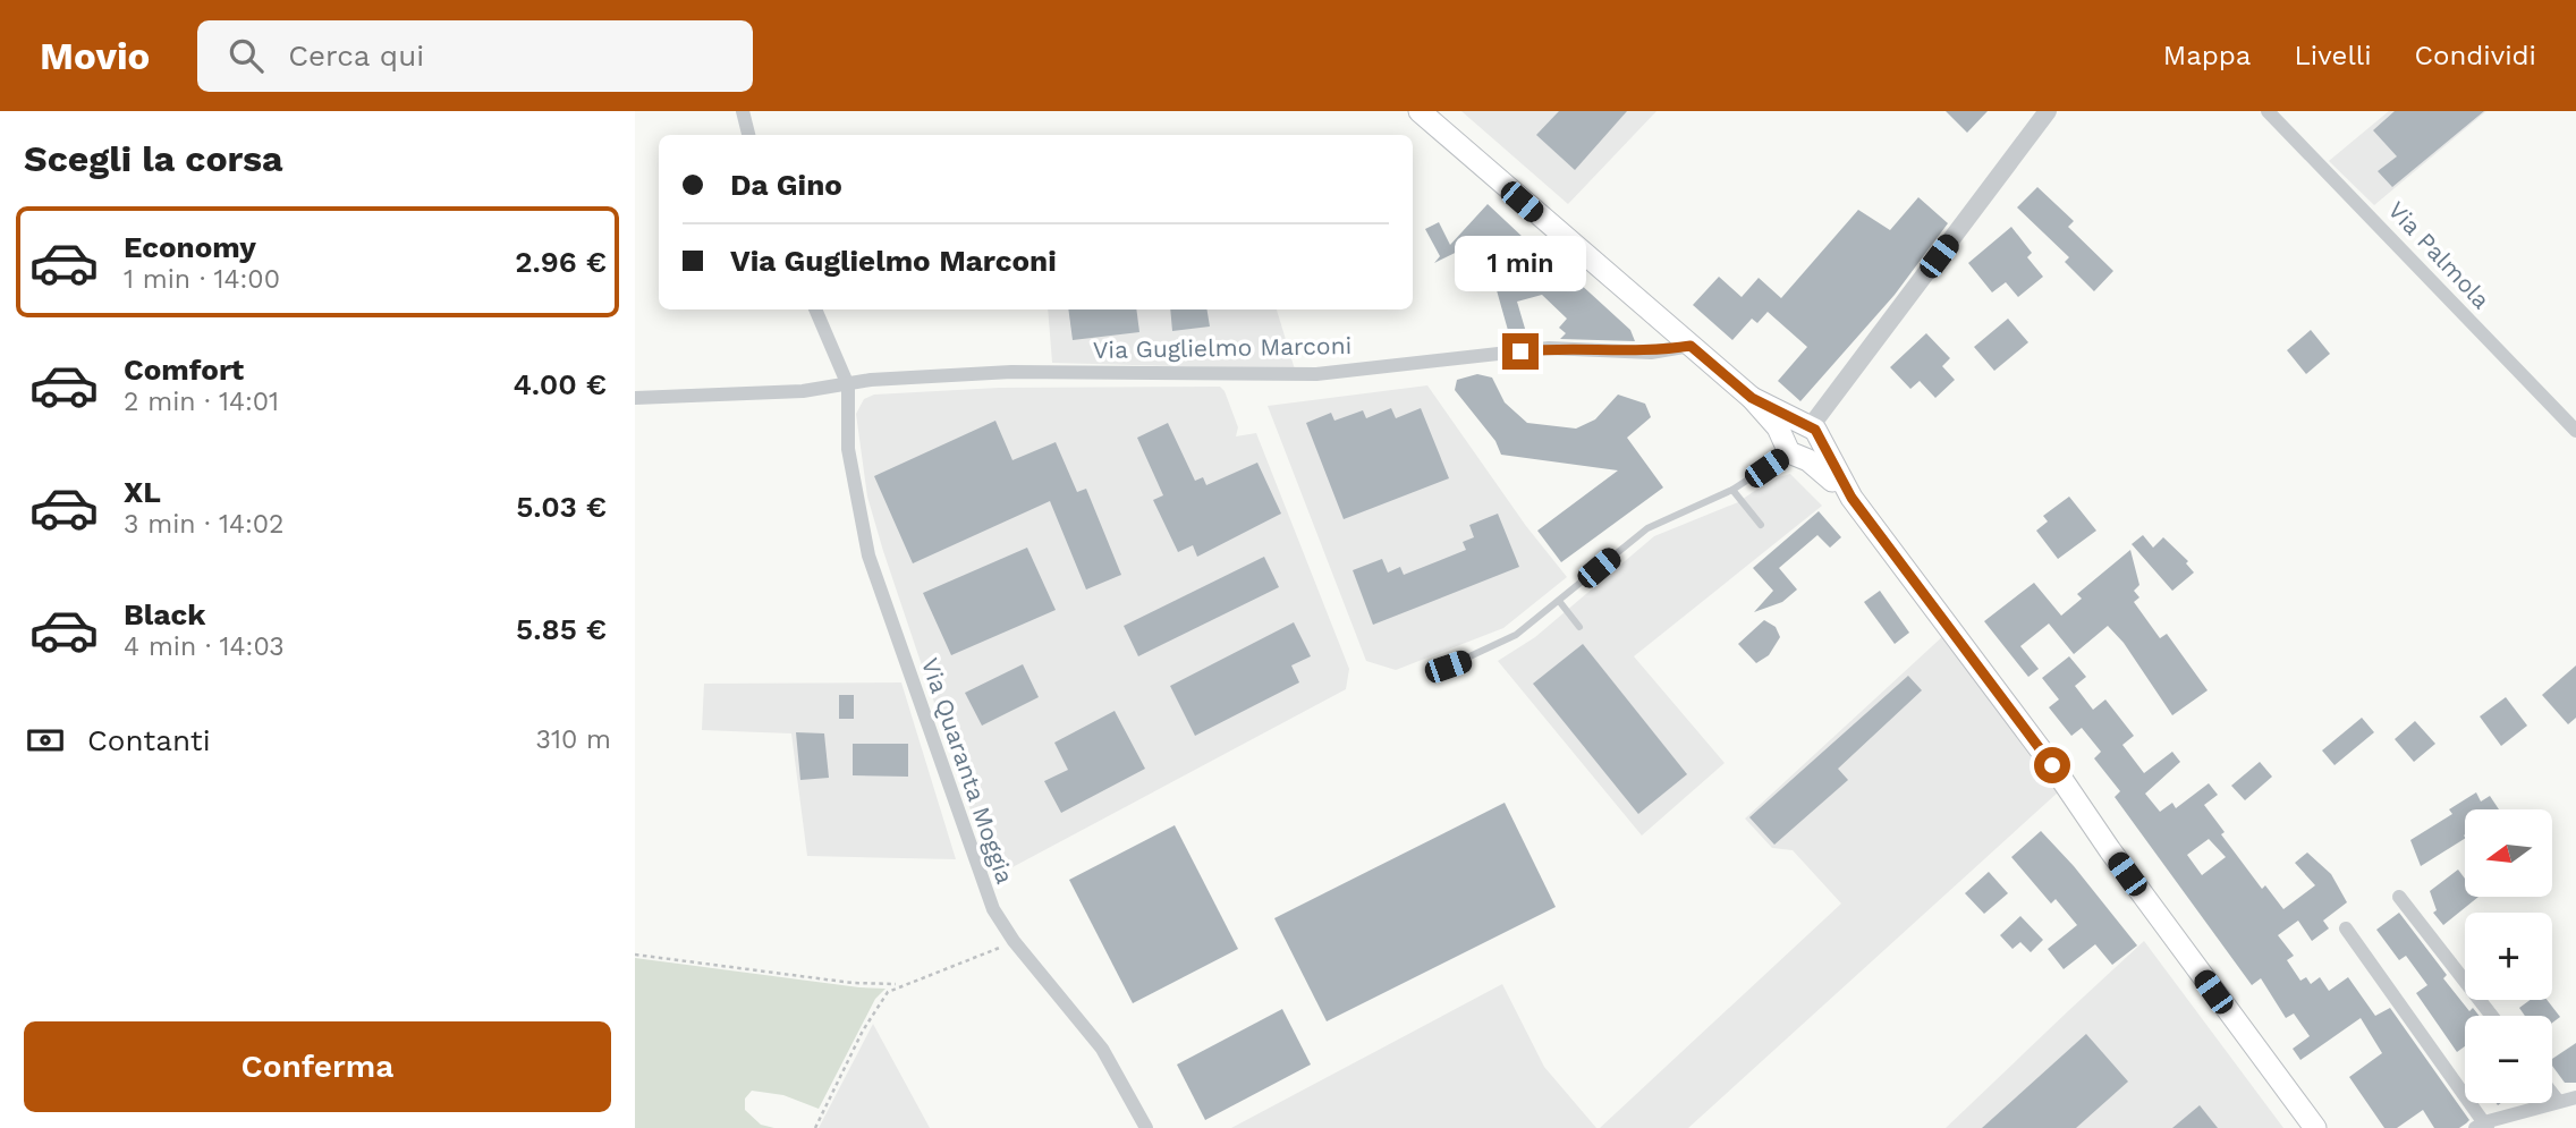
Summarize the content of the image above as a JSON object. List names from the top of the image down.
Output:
{
  "streets": {
    "street": ["Via Palmola", "Via Guglielmo Marconi", "Via Quaranta Moggia"]
  },
  "crossings": [
    ["Via Guglielmo Marconi", "Via Quaranta Moggia"]
  ],
  "north": "left",
  "page": {
    "header": "Movio",
    "search": "Cerca qui",
    "nav": ["Mappa", "Livelli", "Condividi"],
    "heading": "Scegli la corsa",
    "banner": ["Da Gino", "Via Guglielmo Marconi"],
    "list": [
      {
        "name": "Economy",
        "note": "1 min · 14:00",
        "value": "2.96 €"
      },
      {
        "name": "Comfort",
        "note": "2 min · 14:01",
        "value": "4.00 €"
      },
      {
        "name": "XL",
        "note": "3 min · 14:02",
        "value": "5.03 €"
      },
      {
        "name": "Black",
        "note": "4 min · 14:03",
        "value": "5.85 €"
      }
    ],
    "bubble": "1 min",
    "pay": ["Contanti", "310 m"],
    "map_buttons": ["+", "−"],
    "buttons": "Conferma"
  }
}
